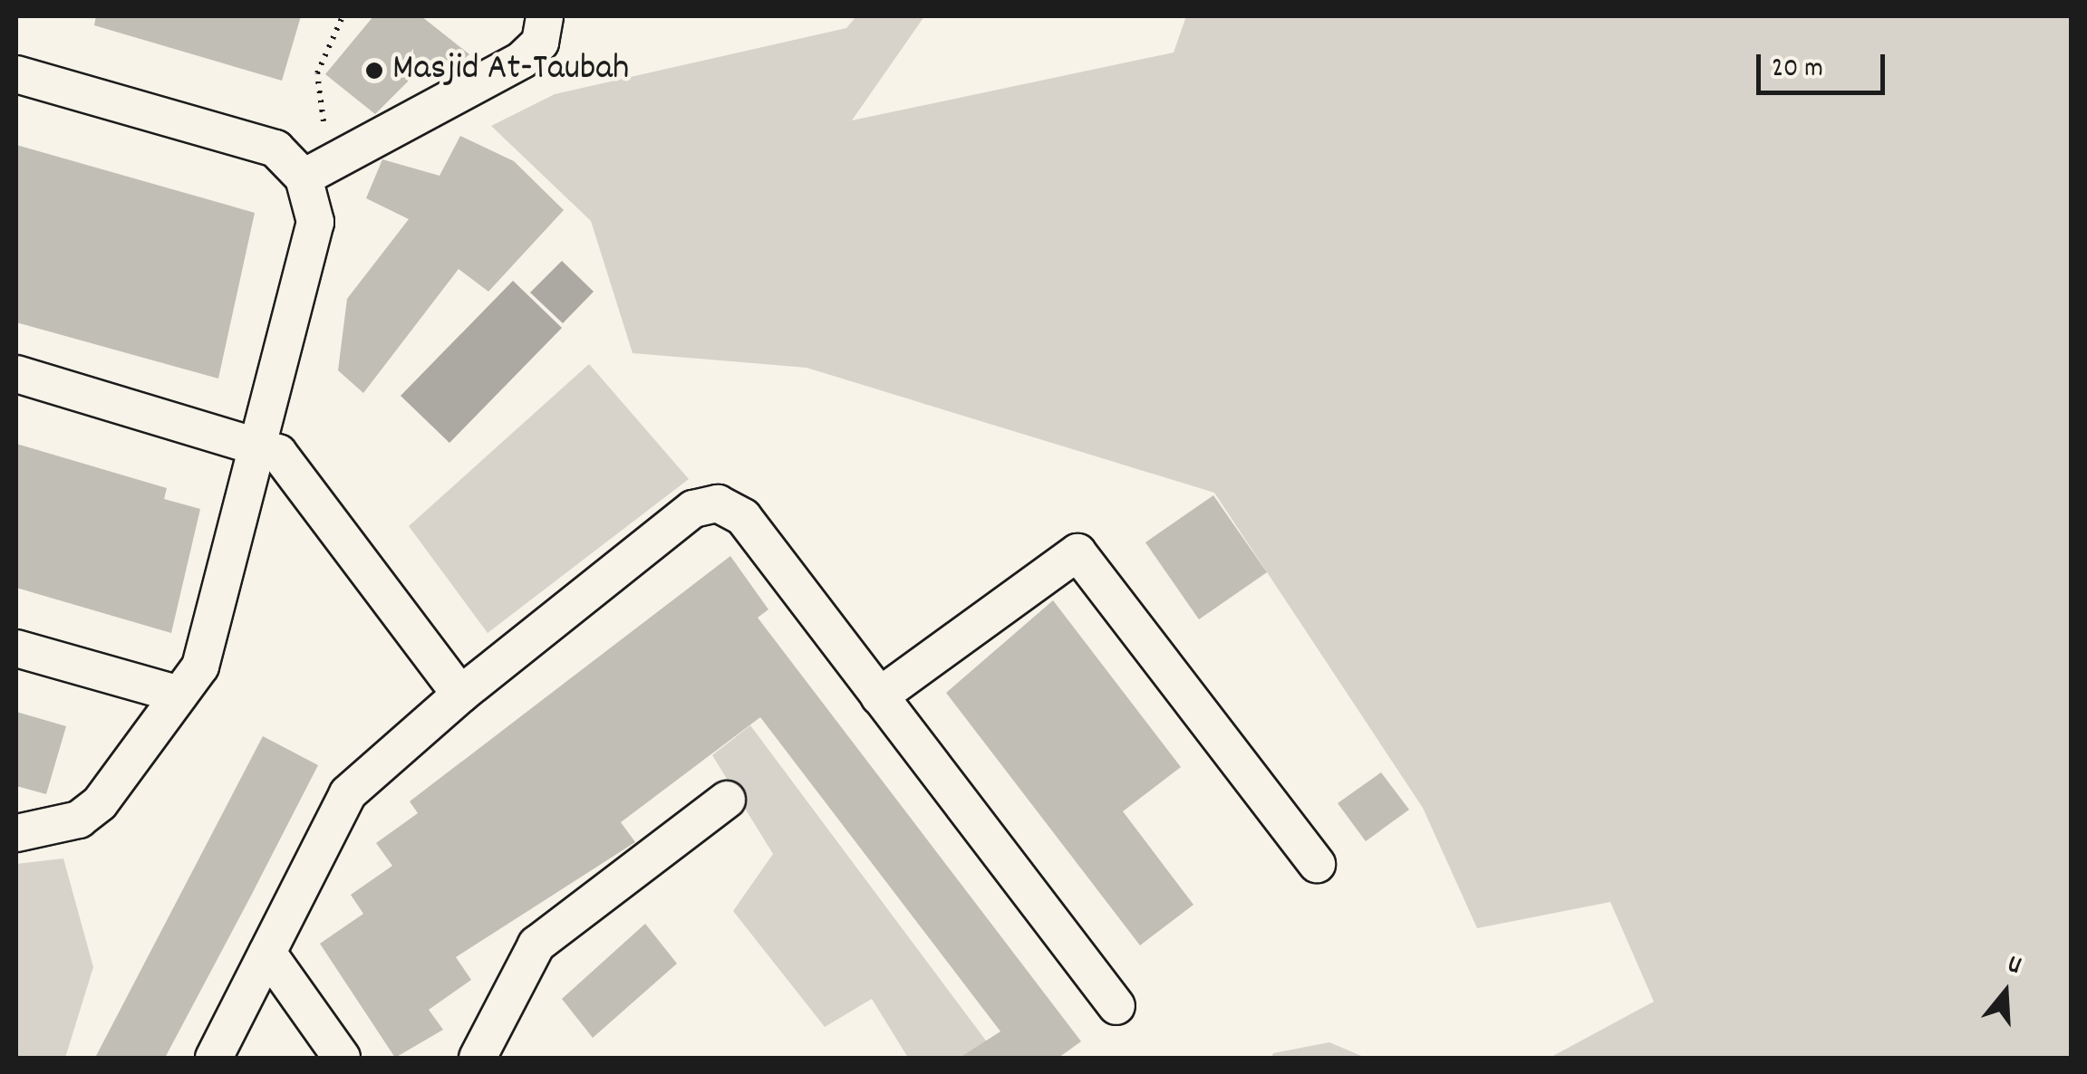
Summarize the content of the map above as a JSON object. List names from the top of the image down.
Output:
{
  "places": ["Masjid At-Taubah"],
  "scale_bar": "20 m",
  "north": "top"
}
